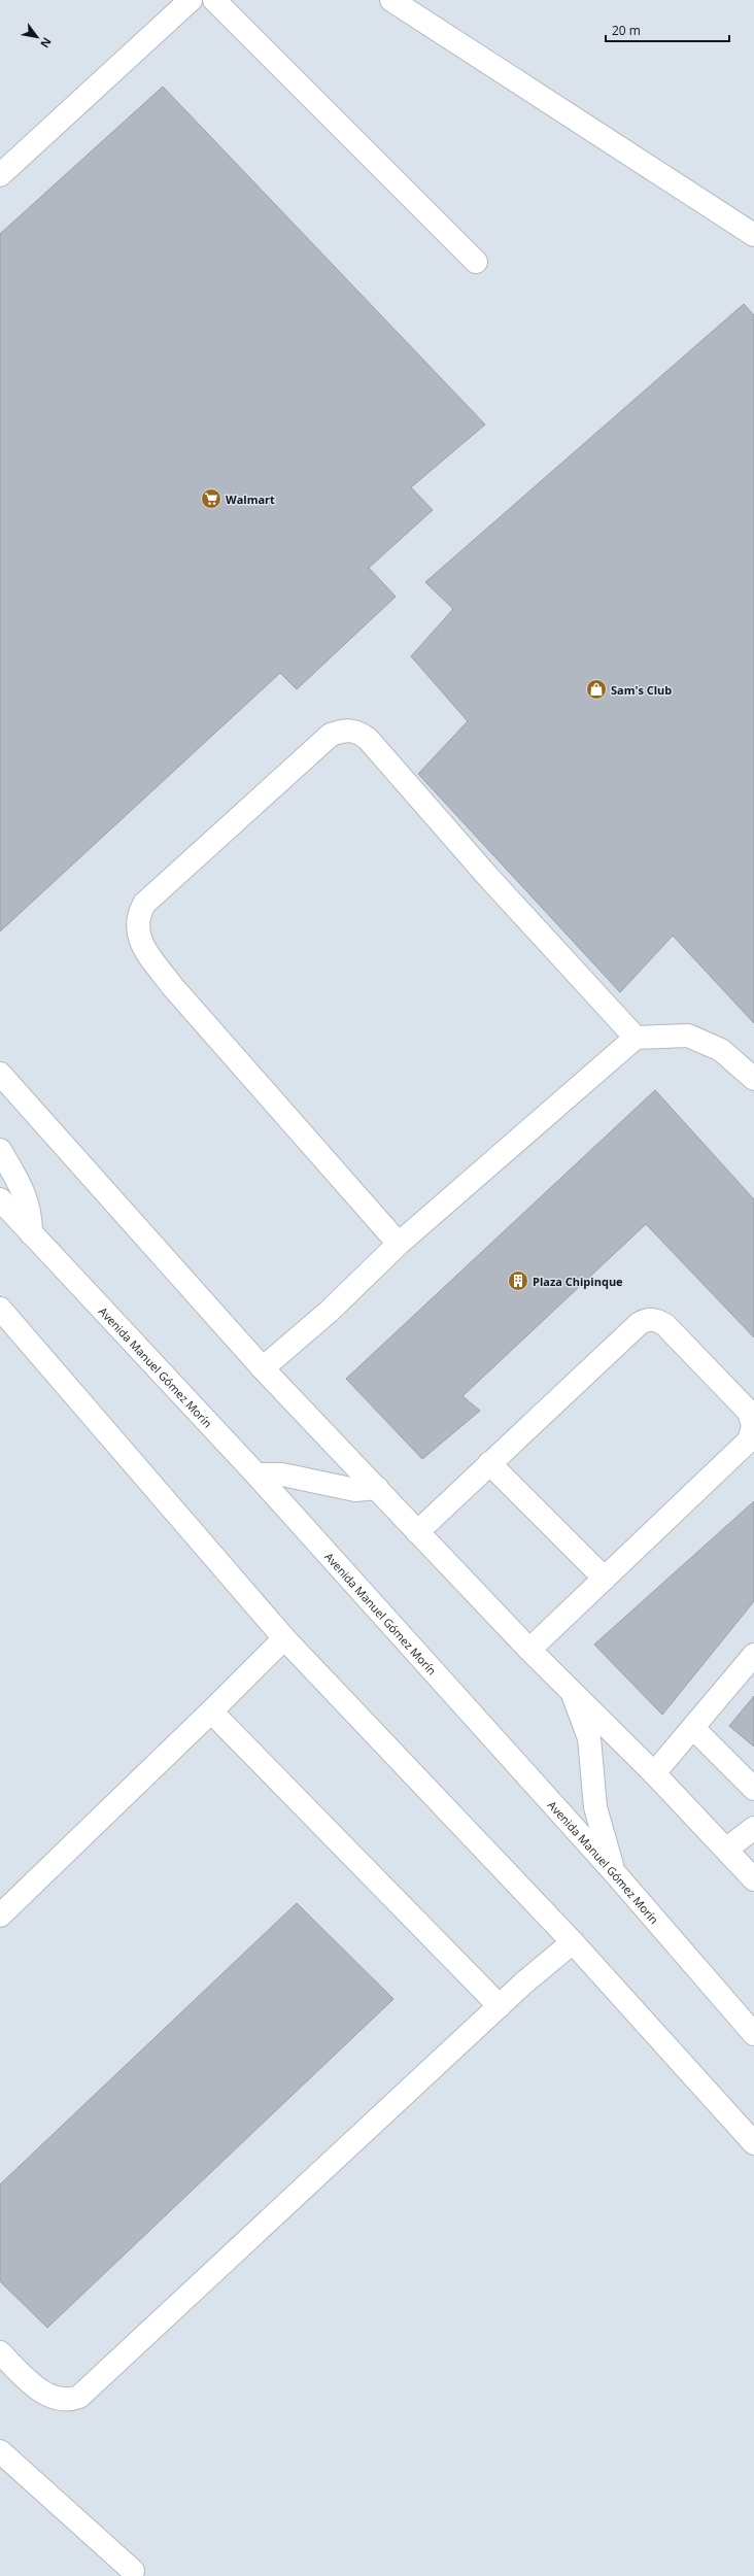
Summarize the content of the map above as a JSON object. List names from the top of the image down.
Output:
{
  "streets": {
    "main road": ["Avenida Manuel Gómez Morín"]
  },
  "places": {
    "supermarket": ["Walmart"],
    "shop": ["Sam's Club"],
    "building": ["Plaza Chipinque"]
  },
  "scale_bar": "20 m",
  "north": "bottom right"
}
